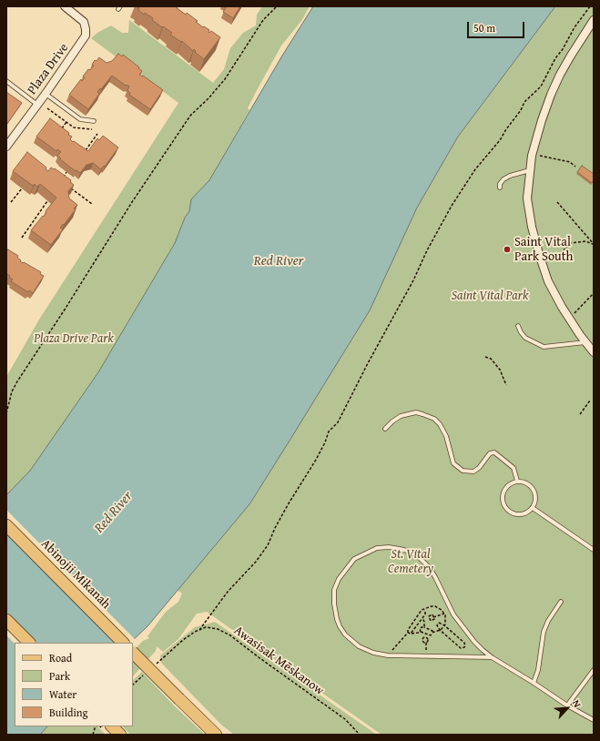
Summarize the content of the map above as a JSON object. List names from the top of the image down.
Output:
{
  "streets": {
    "main road": ["Abinojii Mikanah"],
    "street": ["Plaza Drive"],
    "path": ["Awasisak Mēskanow"]
  },
  "water": ["Red River"],
  "parks": ["Saint Vital Park", "Plaza Drive Park", "St. Vital Cemetery"],
  "places": ["Saint Vital Park South"],
  "legend": [
    "Road",
    "Park",
    "Water",
    "Building"
  ],
  "scale_bar": "50 m",
  "north": "top right"
}
